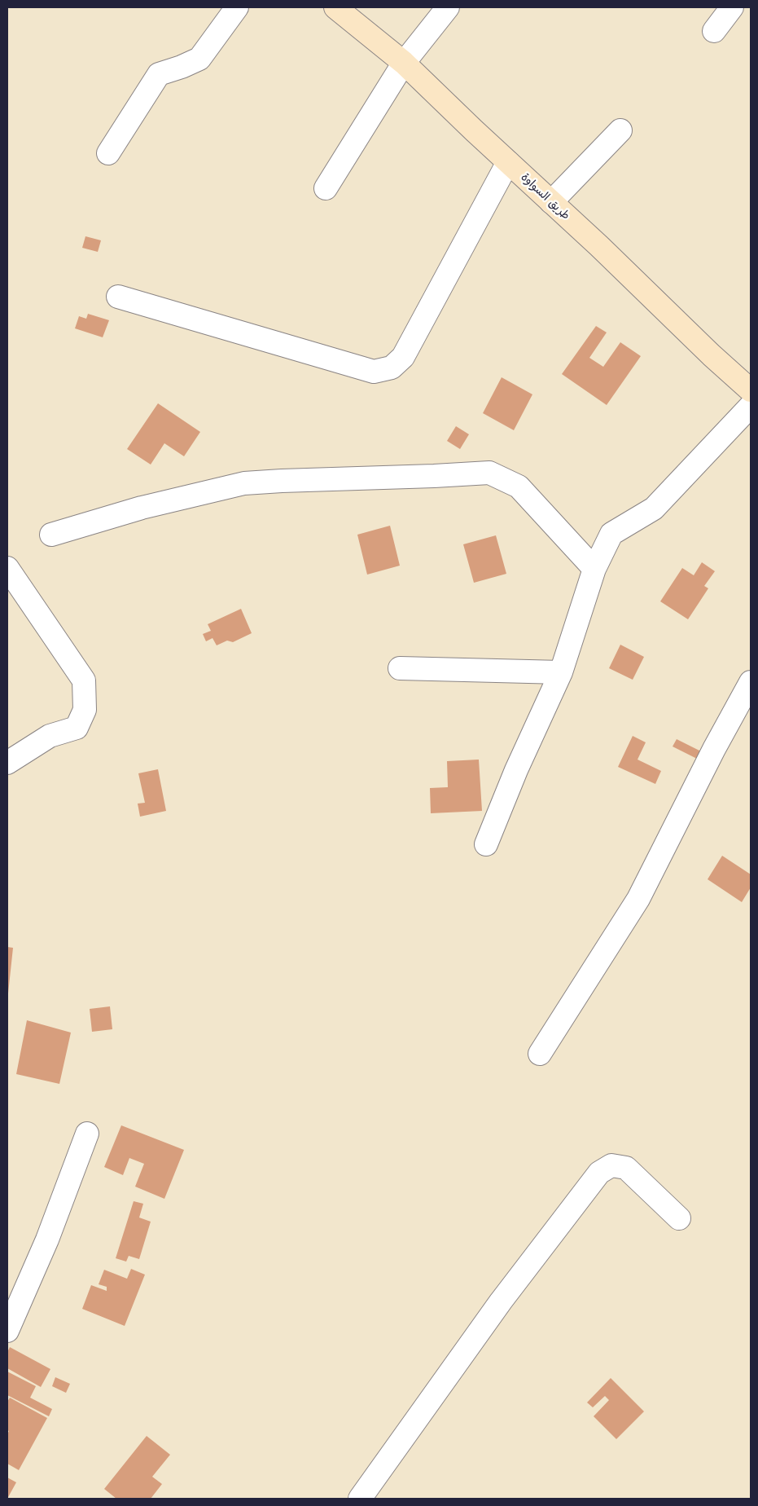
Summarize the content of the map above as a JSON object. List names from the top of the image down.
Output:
{
  "streets": {
    "street": ["طريق السواوة"]
  }
}
